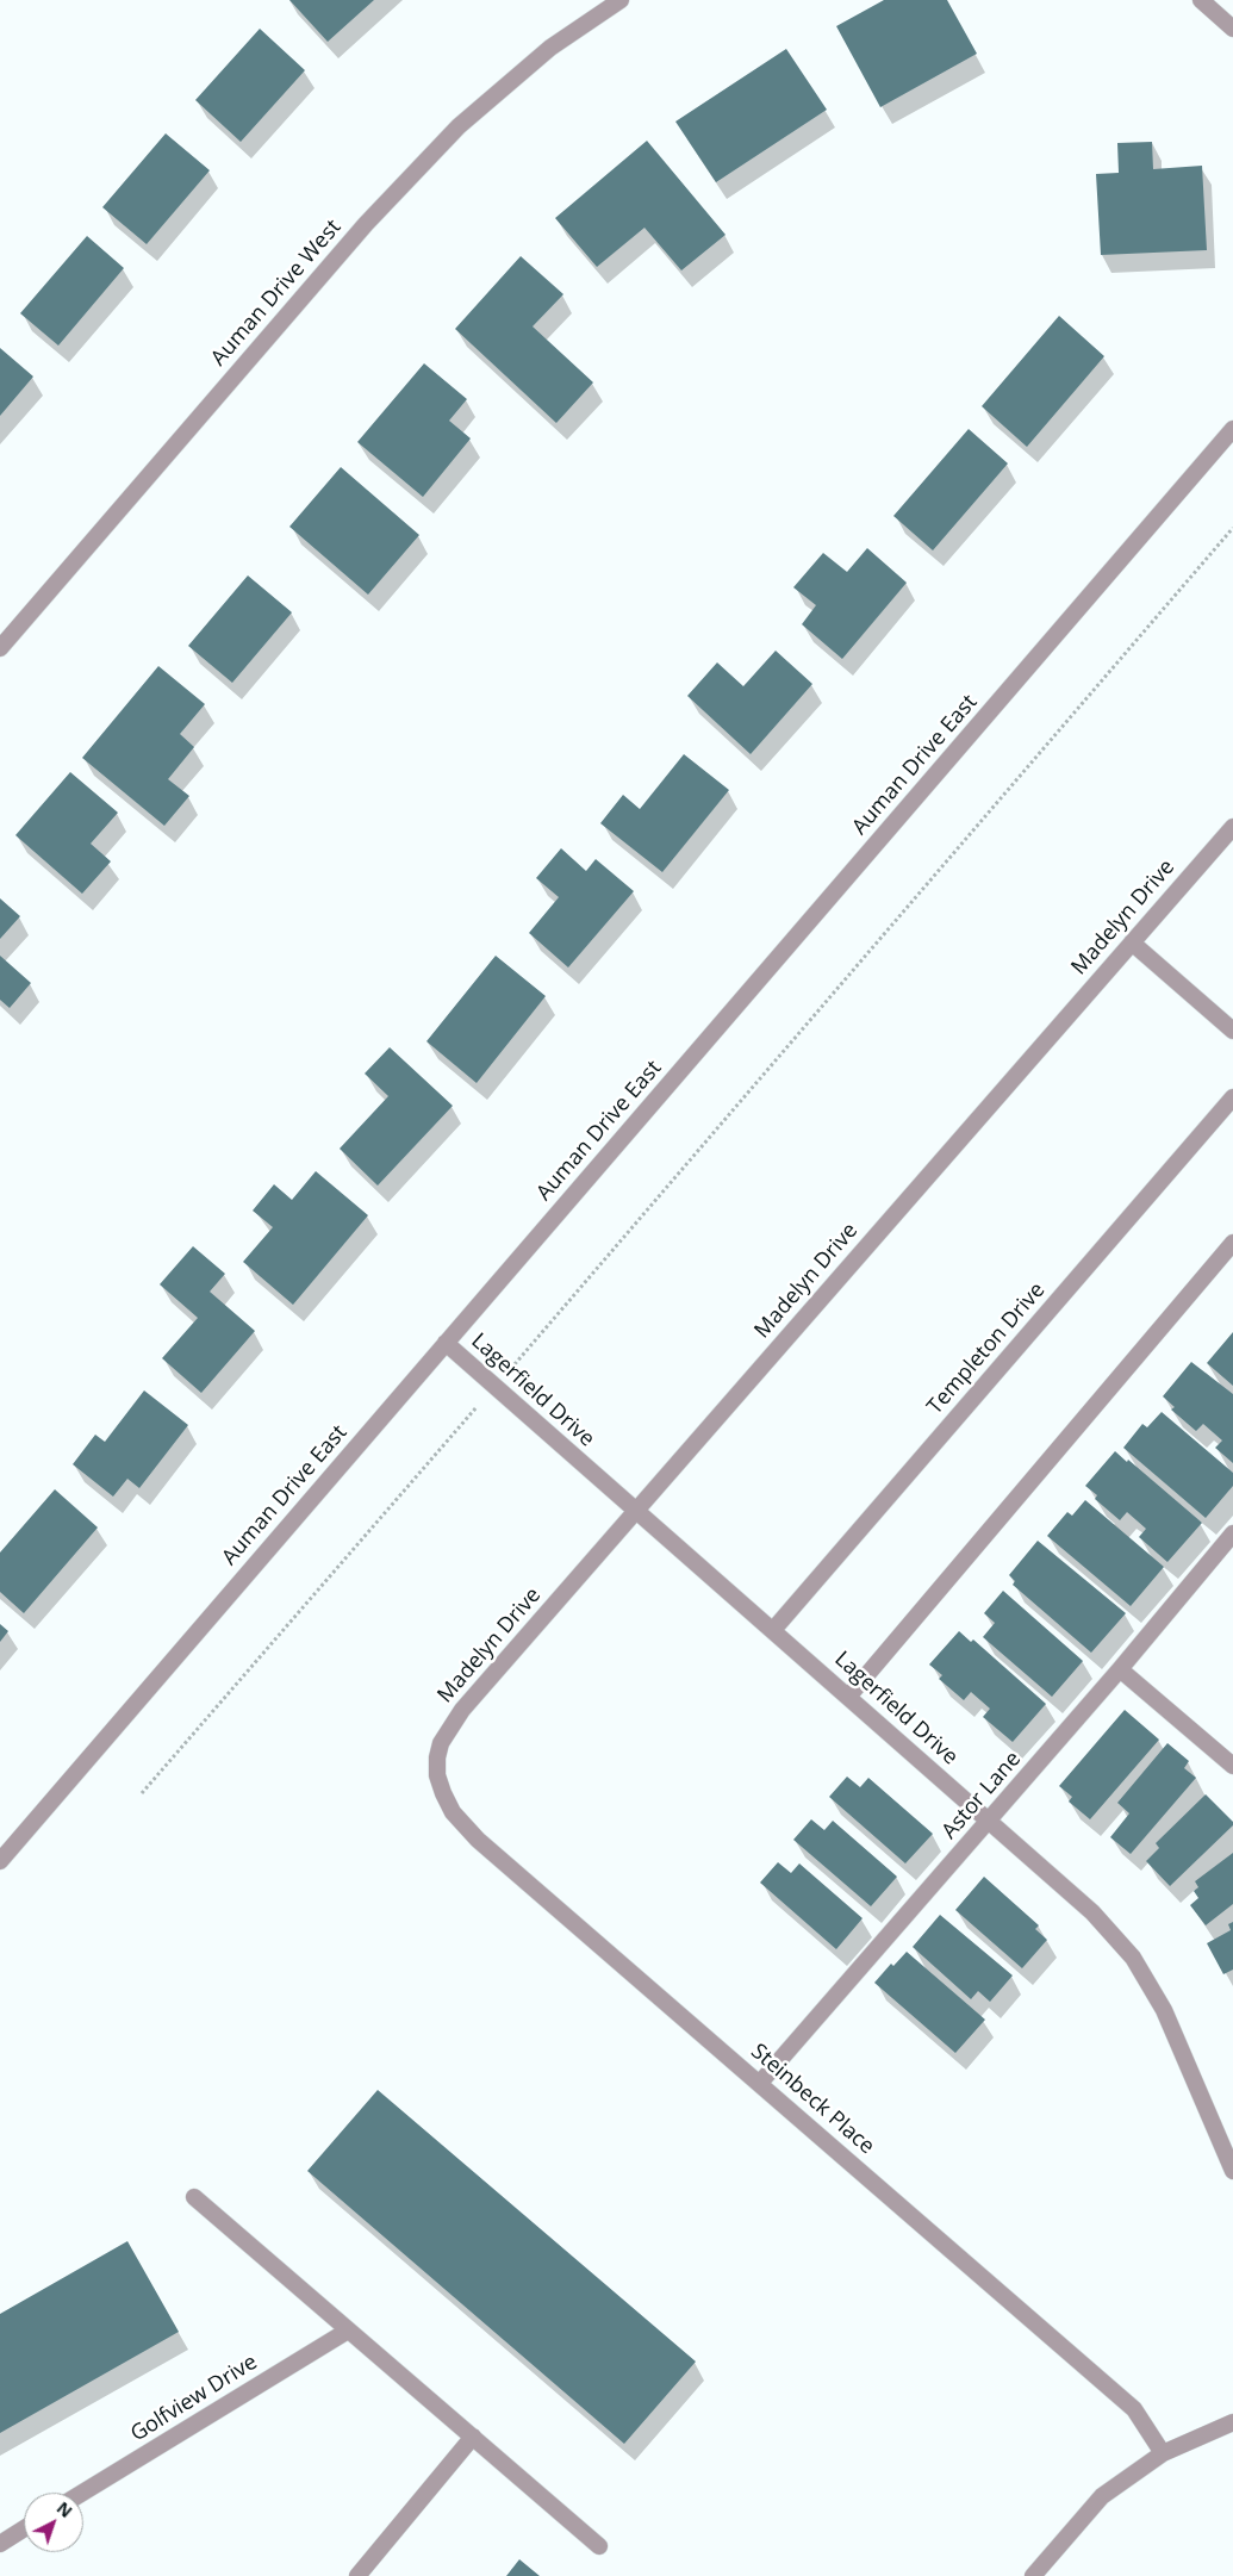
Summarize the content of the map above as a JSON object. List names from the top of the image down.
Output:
{
  "streets": {
    "street": [
      "Auman Drive West",
      "Auman Drive East",
      "Madelyn Drive",
      "Templeton Drive",
      "Lagerfield Drive",
      "Astor Lane",
      "Steinbeck Place",
      "Golfview Drive"
    ]
  },
  "crossings": [
    ["Auman Drive East", "Lagerfield Drive"],
    ["Madelyn Drive", "Lagerfield Drive"],
    ["Madelyn Drive", "Steinbeck Place"],
    ["Templeton Drive", "Lagerfield Drive"],
    ["Lagerfield Drive", "Astor Lane"],
    ["Astor Lane", "Steinbeck Place"]
  ],
  "north": "top right"
}
